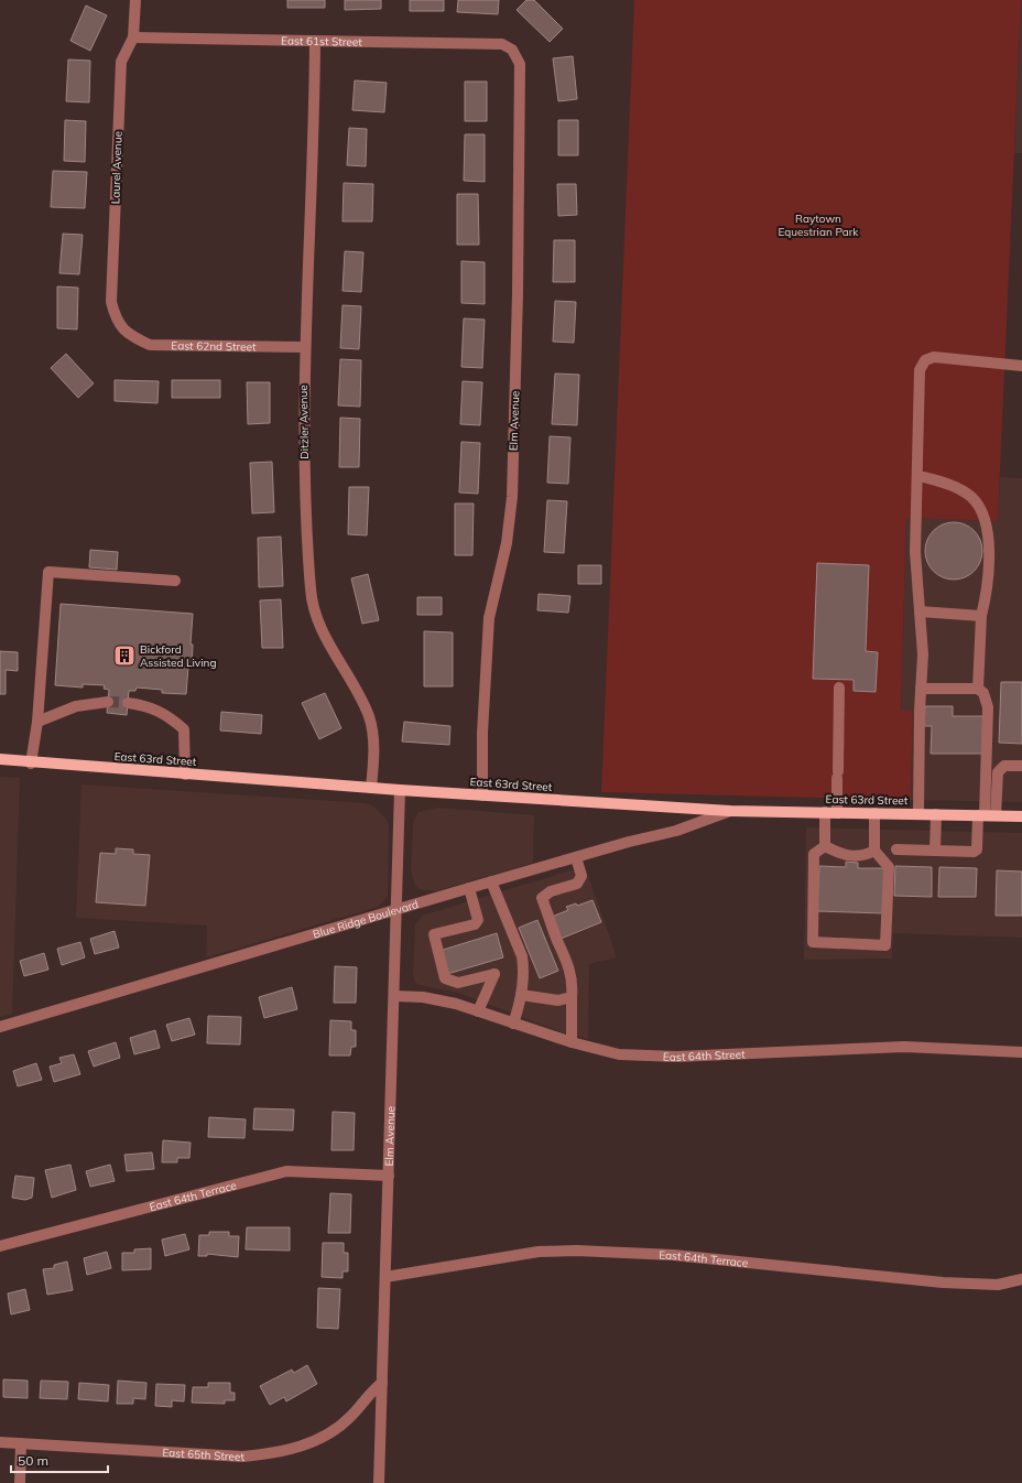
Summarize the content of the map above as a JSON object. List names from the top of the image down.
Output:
{
  "streets": {
    "main road": ["East 63rd Street"],
    "street": [
      "East 61st Street",
      "Laurel Avenue",
      "East 62nd Street",
      "Elm Avenue",
      "Ditzler Avenue",
      "Blue Ridge Boulevard",
      "East 64th Street",
      "East 64th Terrace",
      "East 65th Street"
    ]
  },
  "crossings": [
    ["East 61st Street", "Laurel Avenue"],
    ["East 61st Street", "Elm Avenue"],
    ["East 61st Street", "Ditzler Avenue"],
    ["Laurel Avenue", "East 62nd Street"],
    ["East 62nd Street", "Ditzler Avenue"],
    ["Elm Avenue", "East 63rd Street"],
    ["Elm Avenue", "Blue Ridge Boulevard"],
    ["Elm Avenue", "East 64th Street"],
    ["Elm Avenue", "East 64th Terrace"],
    ["Elm Avenue", "East 65th Street"],
    ["Ditzler Avenue", "East 63rd Street"],
    ["East 63rd Street", "Blue Ridge Boulevard"]
  ],
  "parks": ["Raytown Equestrian Park"],
  "places": {
    "building": ["Bickford Assisted Living"]
  },
  "scale_bar": "50 m"
}
